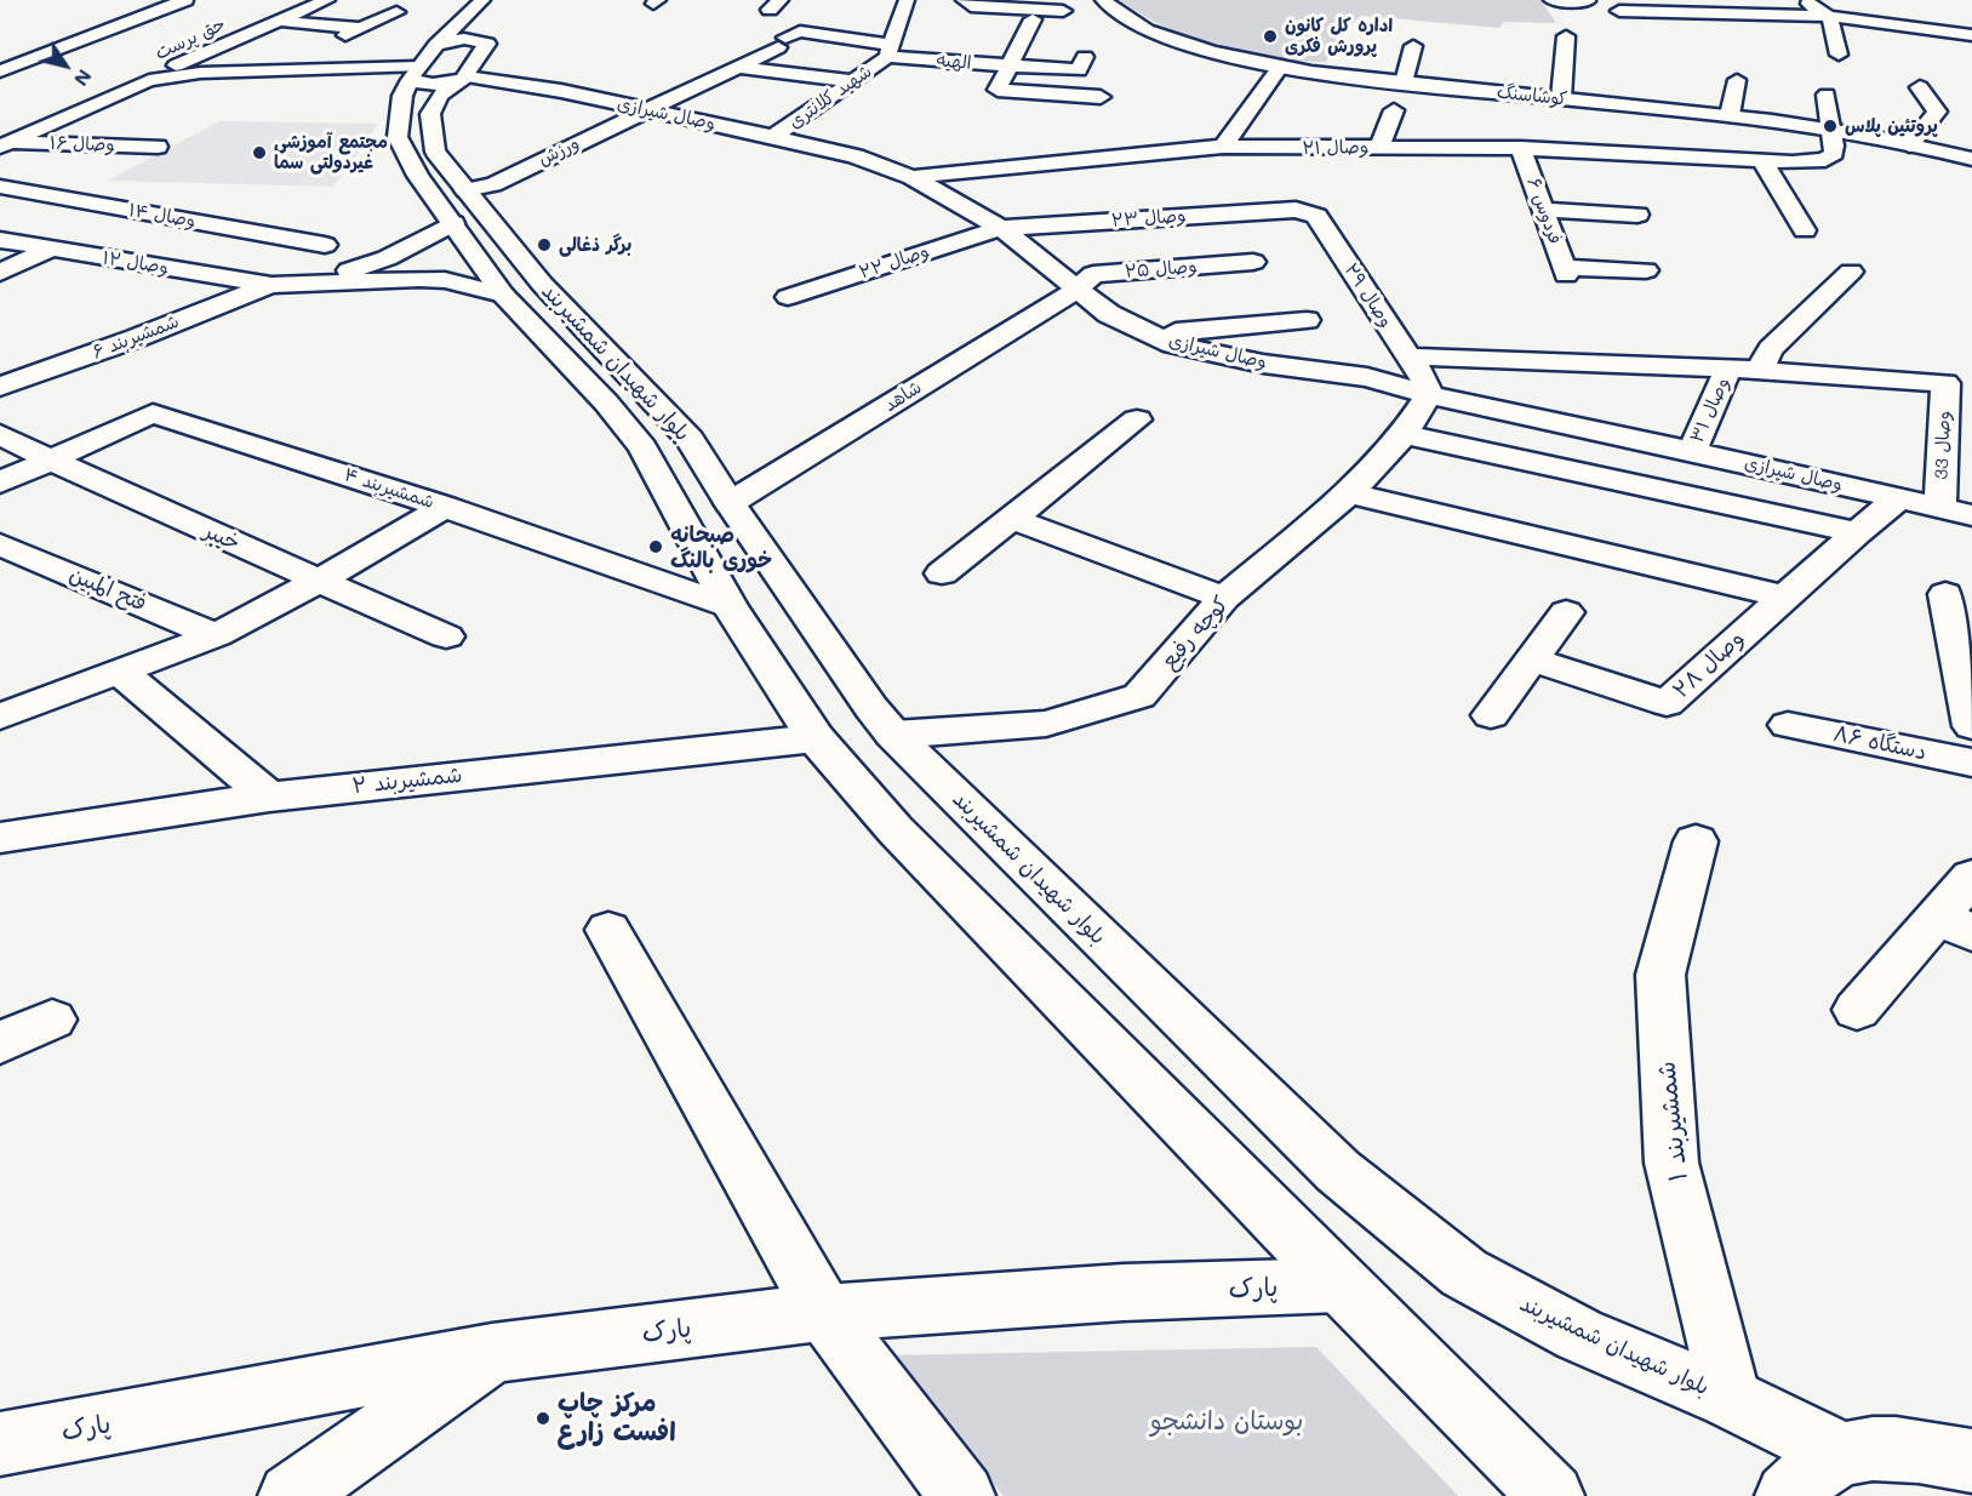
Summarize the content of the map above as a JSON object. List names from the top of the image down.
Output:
{
  "streets": {
    "street": [
      "حق پرست",
      "الهیه",
      "کوشاسنگ",
      "شهید کلانتری",
      "وصال شیرازی",
      "وصال ۱۶",
      "وصال ۲۱",
      "ورزش",
      "فردوس ۶",
      "وصال ۱۴",
      "وصال ۲۳",
      "وصال ۲۲",
      "وصال ۱۲",
      "وصال ۲۵",
      "وصال ۲۹",
      "شمشیربند ۶",
      "بلوار شهیدان شمشیربند",
      "شاهد",
      "وصال ۳۱",
      "وصال 33",
      "شمشیربند ۴",
      "خیبر",
      "فتح المبین",
      "کوچه رفیع",
      "وصال ۲۸",
      "دستگاه ۸۶",
      "شمشیربند ۲",
      "شمشیربند ۱",
      "پارک"
    ]
  },
  "crossings": [
    ["الهیه", "شهید کلانتری"],
    ["الهیه", "ورزش"],
    ["کوشاسنگ", "وصال ۲۱"],
    ["شهید کلانتری", "وصال شیرازی"],
    ["وصال شیرازی", "وصال ۲۱"],
    ["وصال شیرازی", "ورزش"],
    ["وصال شیرازی", "وصال ۲۳"],
    ["وصال شیرازی", "وصال ۲۲"],
    ["وصال شیرازی", "وصال ۲۵"],
    ["وصال شیرازی", "وصال ۲۹"],
    ["وصال شیرازی", "بلوار شهیدان شمشیربند"],
    ["وصال شیرازی", "شاهد"],
    ["وصال شیرازی", "وصال ۳۱"],
    ["وصال شیرازی", "وصال 33"],
    ["وصال شیرازی", "کوچه رفیع"],
    ["وصال شیرازی", "وصال ۲۸"],
    ["وصال ۲۱", "فردوس ۶"],
    ["ورزش", "شمشیربند ۶"],
    ["ورزش", "بلوار شهیدان شمشیربند"],
    ["وصال ۲۳", "وصال ۲۲"],
    ["وصال ۲۳", "وصال ۲۹"],
    ["وصال ۱۲", "شمشیربند ۶"],
    ["وصال ۲۵", "شاهد"],
    ["وصال ۲۹", "کوچه رفیع"],
    ["شمشیربند ۶", "بلوار شهیدان شمشیربند"],
    ["بلوار شهیدان شمشیربند", "شاهد"],
    ["بلوار شهیدان شمشیربند", "شمشیربند ۴"],
    ["بلوار شهیدان شمشیربند", "کوچه رفیع"],
    ["بلوار شهیدان شمشیربند", "شمشیربند ۲"],
    ["بلوار شهیدان شمشیربند", "شمشیربند ۱"],
    ["بلوار شهیدان شمشیربند", "پارک"],
    ["شمشیربند ۴", "خیبر"]
  ],
  "parks": ["بوستان دانشجو"],
  "places": [
    "اداره کل کانون پرورش فکری",
    "پروتئین پلاس",
    "مجتمع آموزشی غیردولتی سما",
    "برگر ذغالی",
    "صبحانه خوری بالنگ",
    "مرکز چاپ افست زارع"
  ],
  "north": "bottom right"
}
